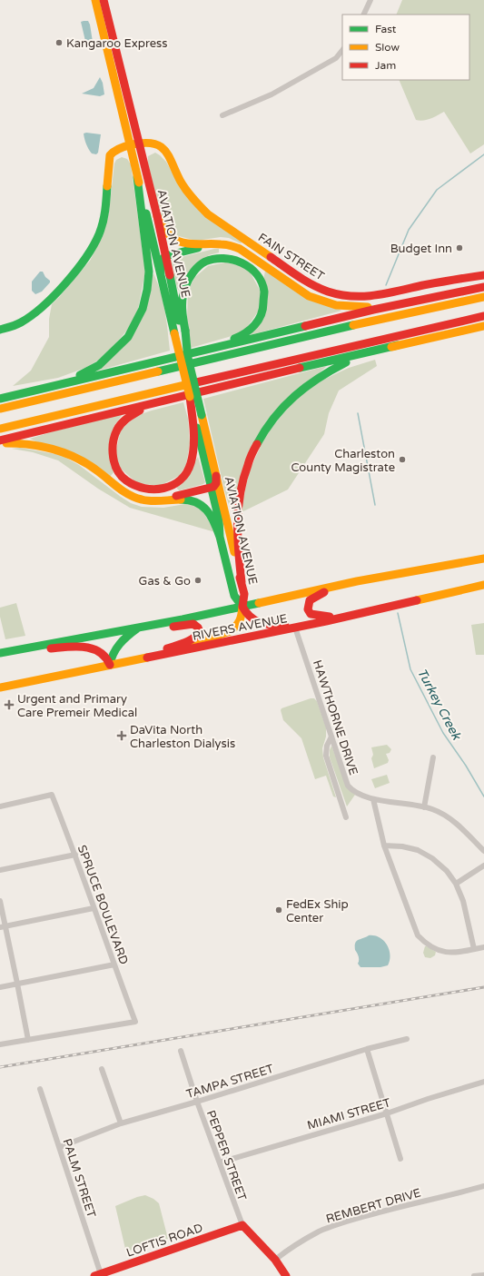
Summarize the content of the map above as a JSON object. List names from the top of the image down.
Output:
{
  "streets": {
    "main road": [
      "AVIATION AVENUE",
      "FAIN STREET",
      "RIVERS AVENUE",
      "LOFTIS ROAD"
    ],
    "street": [
      "HAWTHORNE DRIVE",
      "SPRUCE BOULEVARD",
      "TAMPA STREET",
      "MIAMI STREET",
      "PEPPER STREET",
      "PALM STREET",
      "REMBERT DRIVE"
    ]
  },
  "crossings": [
    ["AVIATION AVENUE", "FAIN STREET"],
    ["AVIATION AVENUE", "RIVERS AVENUE"],
    ["RIVERS AVENUE", "HAWTHORNE DRIVE"],
    ["TAMPA STREET", "PEPPER STREET"],
    ["TAMPA STREET", "PALM STREET"],
    ["MIAMI STREET", "PEPPER STREET"],
    ["PEPPER STREET", "LOFTIS ROAD"],
    ["PALM STREET", "LOFTIS ROAD"]
  ],
  "water": ["Turkey Creek"],
  "places": {
    "other": [
      "Kangaroo Express",
      "Budget Inn",
      "Charleston County Magistrate",
      "Gas & Go",
      "FedEx Ship Center"
    ],
    "health": ["Urgent and Primary Care Premeir Medical", "DaVita North Charleston Dialysis"]
  },
  "legend": ["Fast", "Slow", "Jam"]
}
